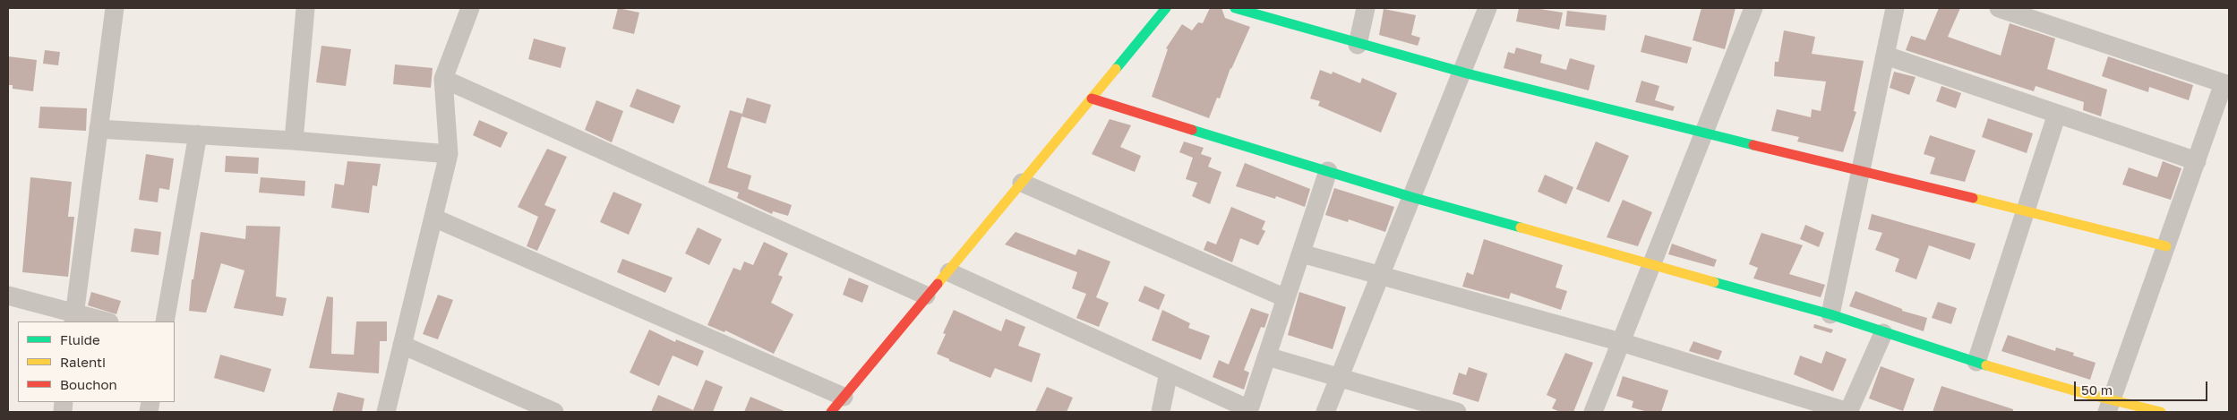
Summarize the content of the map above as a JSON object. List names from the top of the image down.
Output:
{
  "legend": ["Fluide", "Ralenti", "Bouchon"],
  "scale_bar": "50 m"
}
